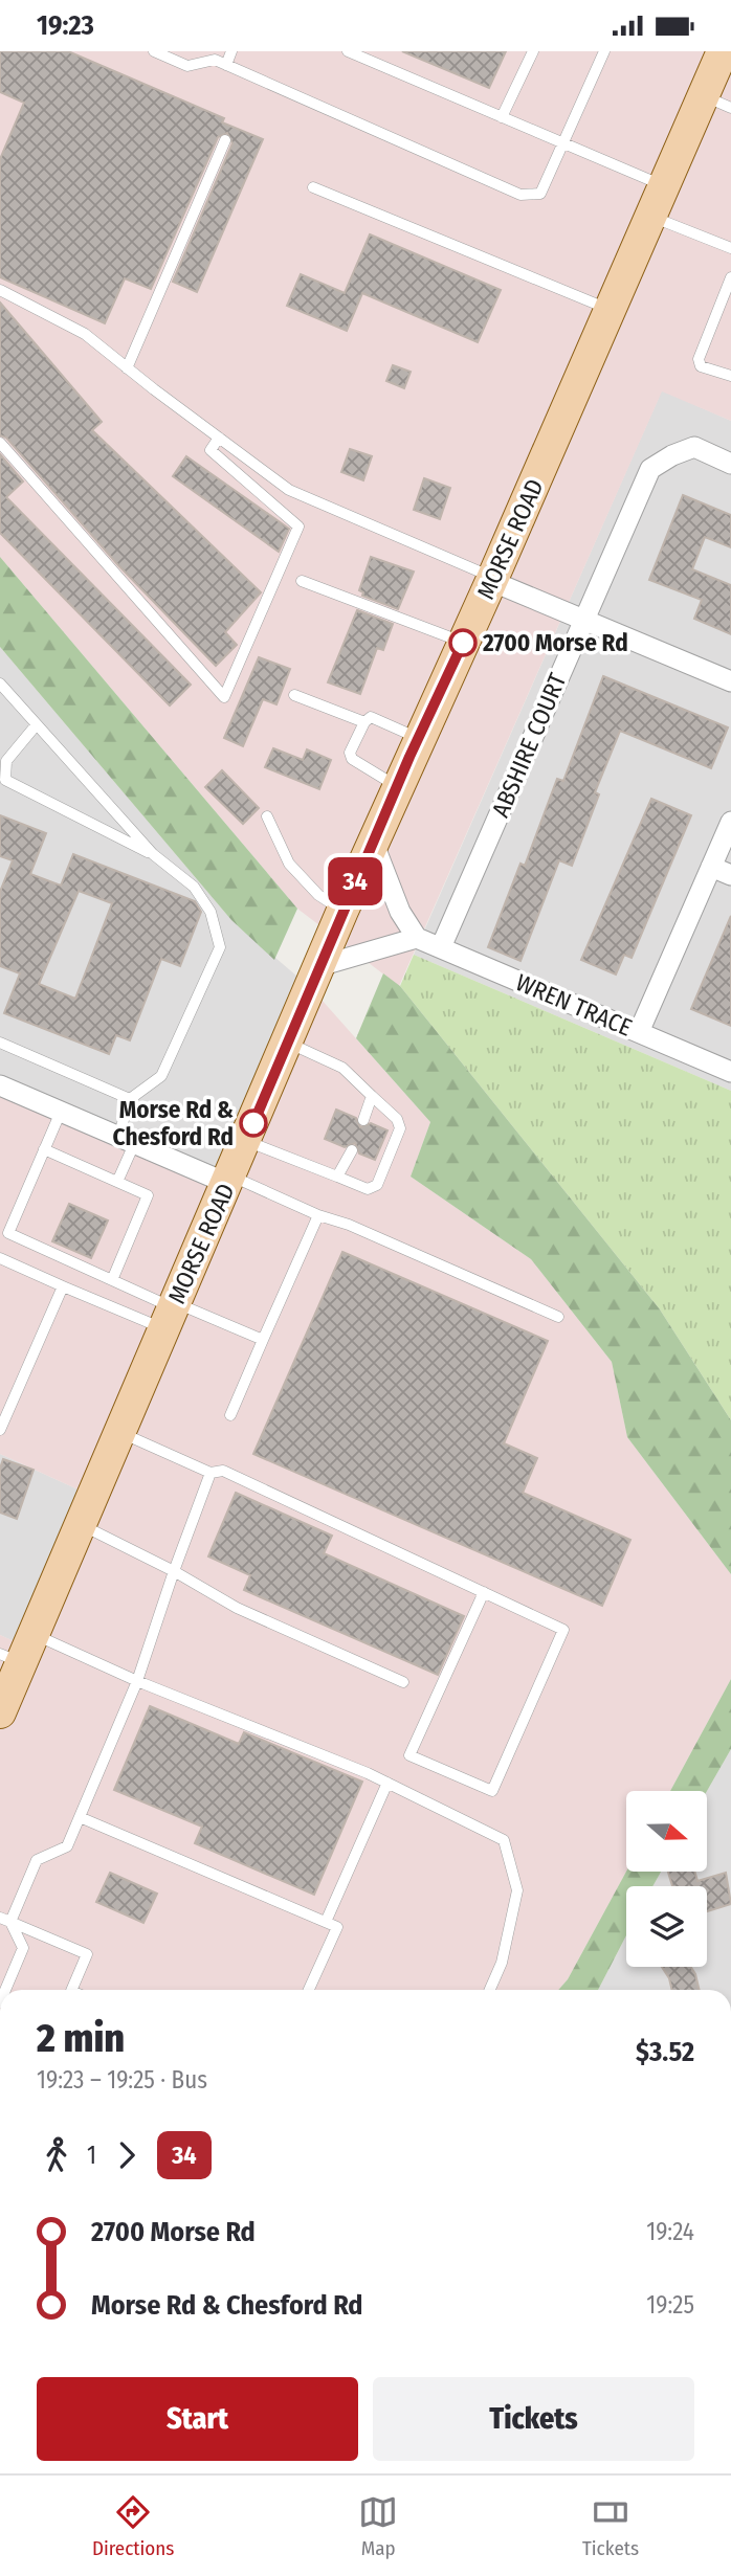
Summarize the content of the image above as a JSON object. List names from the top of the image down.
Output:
{
  "streets": {
    "main road": ["MORSE ROAD"],
    "street": ["ABSHIRE COURT", "WREN TRACE"]
  },
  "crossings": [
    ["ABSHIRE COURT", "WREN TRACE"]
  ],
  "places": ["2700 Morse Rd", "Morse Rd & Chesford Rd"],
  "lines": ["bus line 34"],
  "north": "right",
  "page": {
    "status": "19:23",
    "on_map": "34",
    "heading": ["2 min", "19:23 – 19:25 · Bus", "$3.52"],
    "legs": ["1", "34"],
    "list": [
      {
        "name": "2700 Morse Rd",
        "value": "19:24"
      },
      {
        "name": "Morse Rd & Chesford Rd",
        "value": "19:25"
      }
    ],
    "buttons": ["Start", "Tickets"],
    "tabs": ["Directions", "Map", "Tickets"]
  }
}
